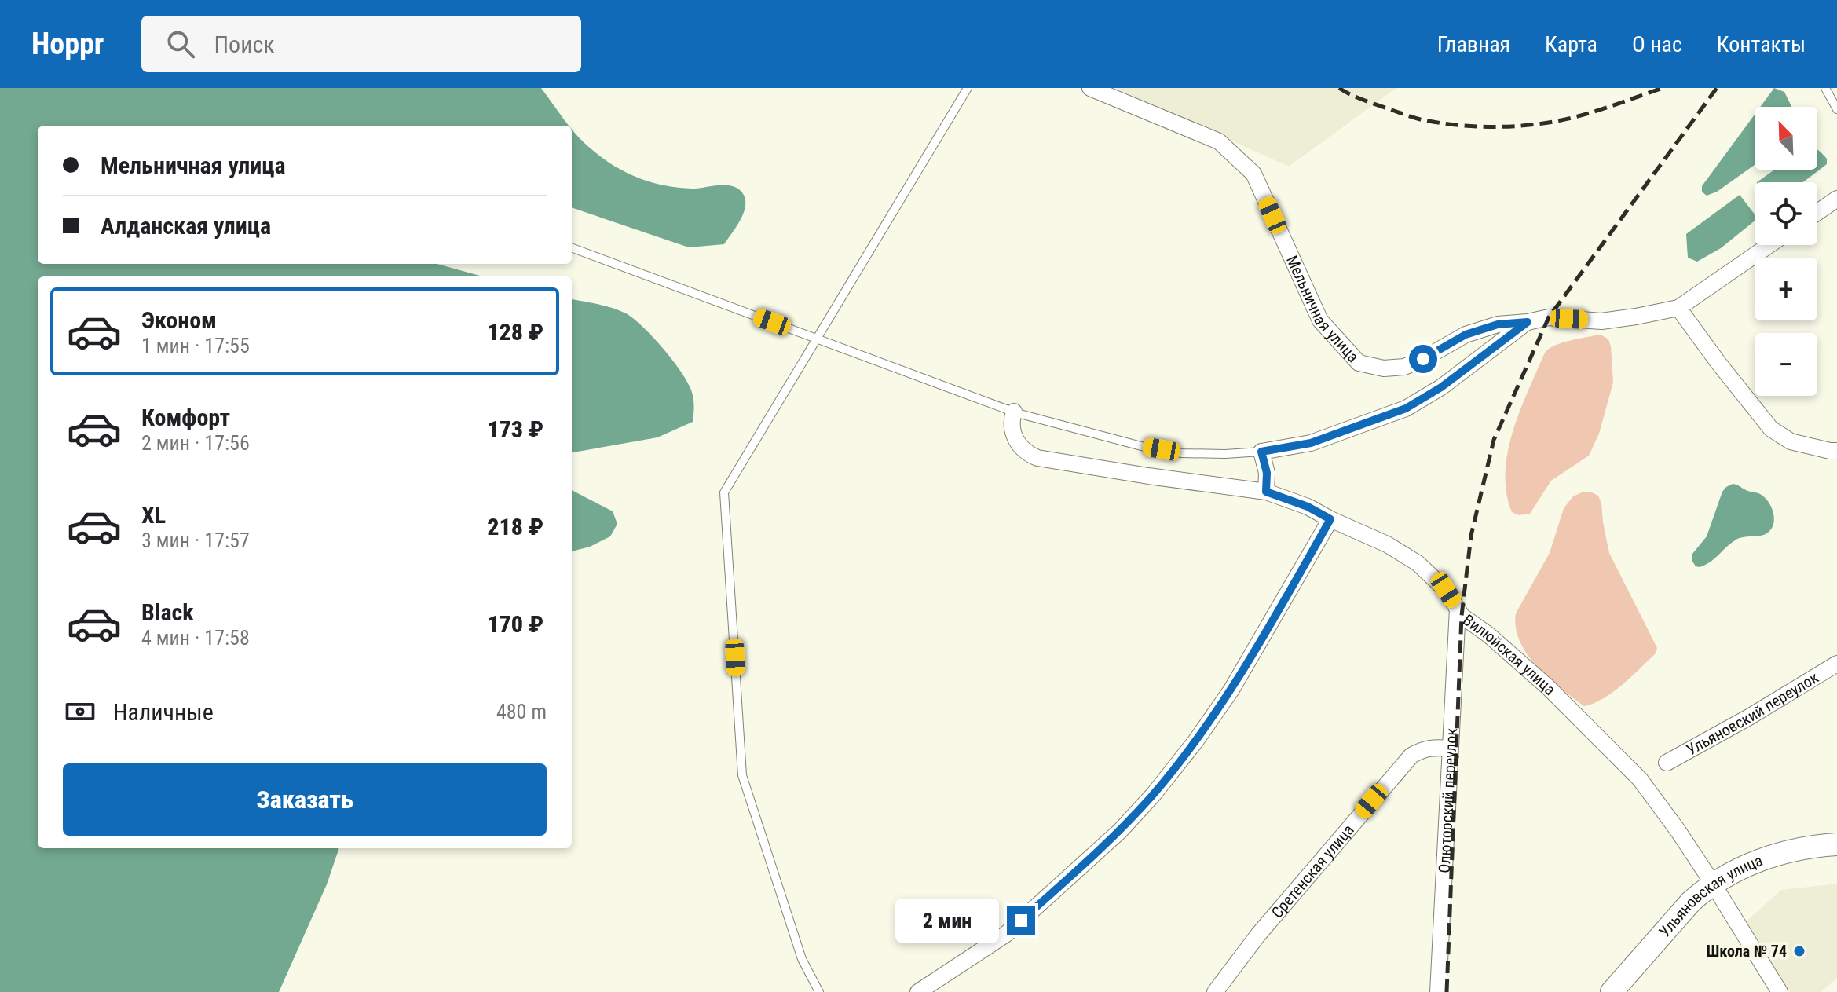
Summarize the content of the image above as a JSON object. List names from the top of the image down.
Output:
{
  "streets": {
    "street": [
      "Мельничная улица",
      "Вилюйская улица",
      "Ульяновский переулок",
      "Олюторский переулок",
      "Сретенская улица",
      "Ульяновская улица"
    ]
  },
  "crossings": [
    ["Вилюйская улица", "Олюторский переулок"],
    ["Вилюйская улица", "Ульяновская улица"],
    ["Олюторский переулок", "Сретенская улица"]
  ],
  "places": ["Школа № 74"],
  "north": "top left",
  "page": {
    "header": "Hoppr",
    "search": "Поиск",
    "nav": [
      "Главная",
      "Карта",
      "О нас",
      "Контакты"
    ],
    "map_buttons": ["+", "−"],
    "banner": ["Мельничная улица", "Алданская улица"],
    "list": [
      {
        "name": "Эконом",
        "note": "1 мин · 17:55",
        "value": "128 ₽"
      },
      {
        "name": "Комфорт",
        "note": "2 мин · 17:56",
        "value": "173 ₽"
      },
      {
        "name": "XL",
        "note": "3 мин · 17:57",
        "value": "218 ₽"
      },
      {
        "name": "Black",
        "note": "4 мин · 17:58",
        "value": "170 ₽"
      }
    ],
    "pay": ["Наличные", "480 m"],
    "buttons": "Заказать",
    "bubble": "2 мин"
  }
}
